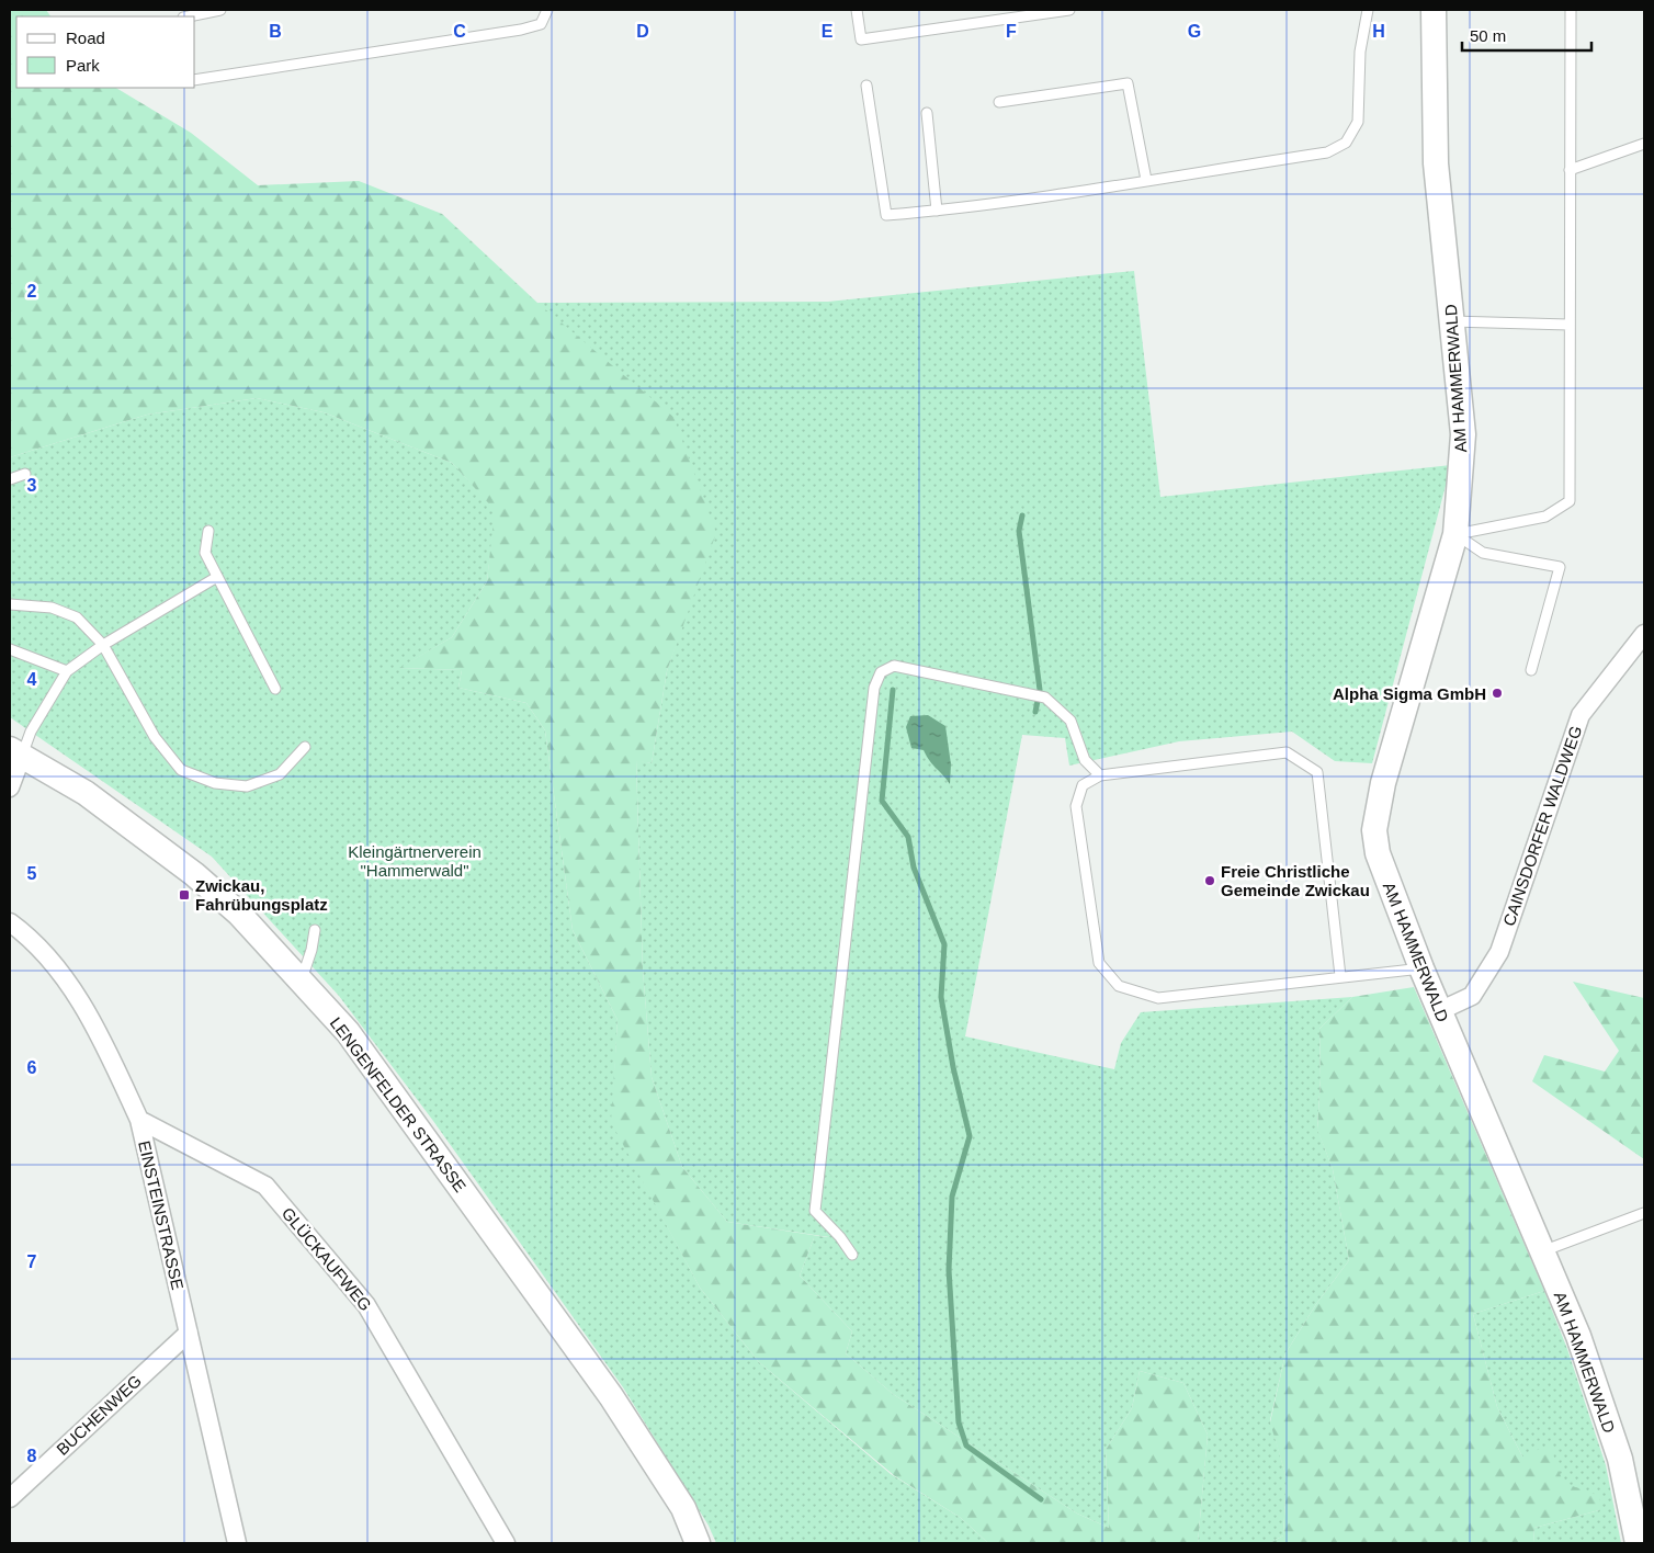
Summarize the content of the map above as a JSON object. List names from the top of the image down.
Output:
{
  "streets": {
    "main road": ["AM HAMMERWALD", "LENGENFELDER STRASSE"],
    "street": [
      "CAINSDORFER WALDWEG",
      "EINSTEINSTRASSE",
      "GLÜCKAUFWEG",
      "BUCHENWEG"
    ]
  },
  "crossings": [
    ["AM HAMMERWALD", "CAINSDORFER WALDWEG"],
    ["EINSTEINSTRASSE", "GLÜCKAUFWEG"],
    ["EINSTEINSTRASSE", "BUCHENWEG"]
  ],
  "parks": ["Kleingärtnerverein \"Hammerwald\""],
  "places": {
    "other": ["Alpha Sigma GmbH", "Freie Christliche Gemeinde Zwickau"],
    "transit": ["Zwickau, Fahrübungsplatz"]
  },
  "legend": ["Road", "Park"],
  "scale_bar": "50 m",
  "grid": {
    "columns": [
      "B",
      "C",
      "D",
      "E",
      "F",
      "G",
      "H"
    ],
    "rows": [
      "2",
      "3",
      "4",
      "5",
      "6",
      "7",
      "8"
    ]
  }
}
